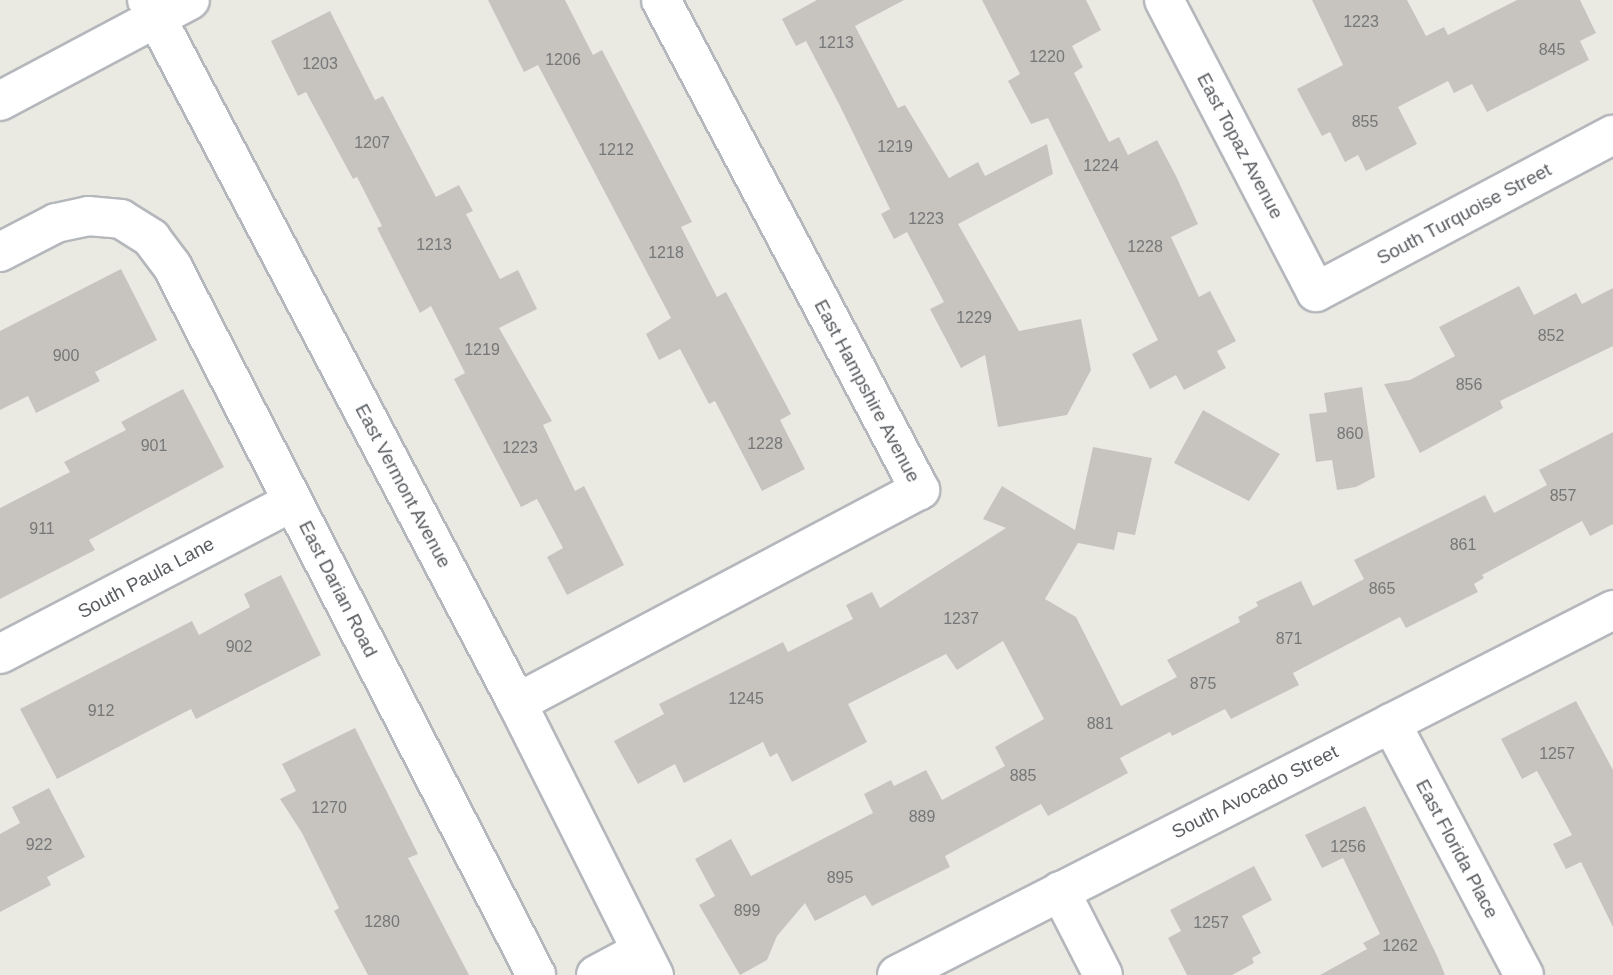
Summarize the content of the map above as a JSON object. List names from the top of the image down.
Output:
{
  "streets": {
    "street": [
      "East Topaz Avenue",
      "South Turquoise Street",
      "East Hampshire Avenue",
      "East Vermont Avenue",
      "South Paula Lane",
      "East Darian Road",
      "South Avocado Street",
      "East Florida Place"
    ]
  },
  "crossings": [
    ["East Topaz Avenue", "South Turquoise Street"],
    ["East Hampshire Avenue", "East Vermont Avenue"],
    ["South Paula Lane", "East Darian Road"],
    ["South Avocado Street", "East Florida Place"]
  ],
  "house_numbers": [
    "1223",
    "1213",
    "845",
    "1220",
    "1206",
    "1203",
    "855",
    "1207",
    "1219",
    "1212",
    "1224",
    "1223",
    "1213",
    "1228",
    "1218",
    "1229",
    "852",
    "1219",
    "900",
    "856",
    "860",
    "1228",
    "901",
    "1223",
    "857",
    "911",
    "861",
    "865",
    "1237",
    "871",
    "902",
    "875",
    "1245",
    "912",
    "881",
    "1257",
    "885",
    "1270",
    "889",
    "922",
    "1256",
    "895",
    "899",
    "1280",
    "1257",
    "1262"
  ]
}
